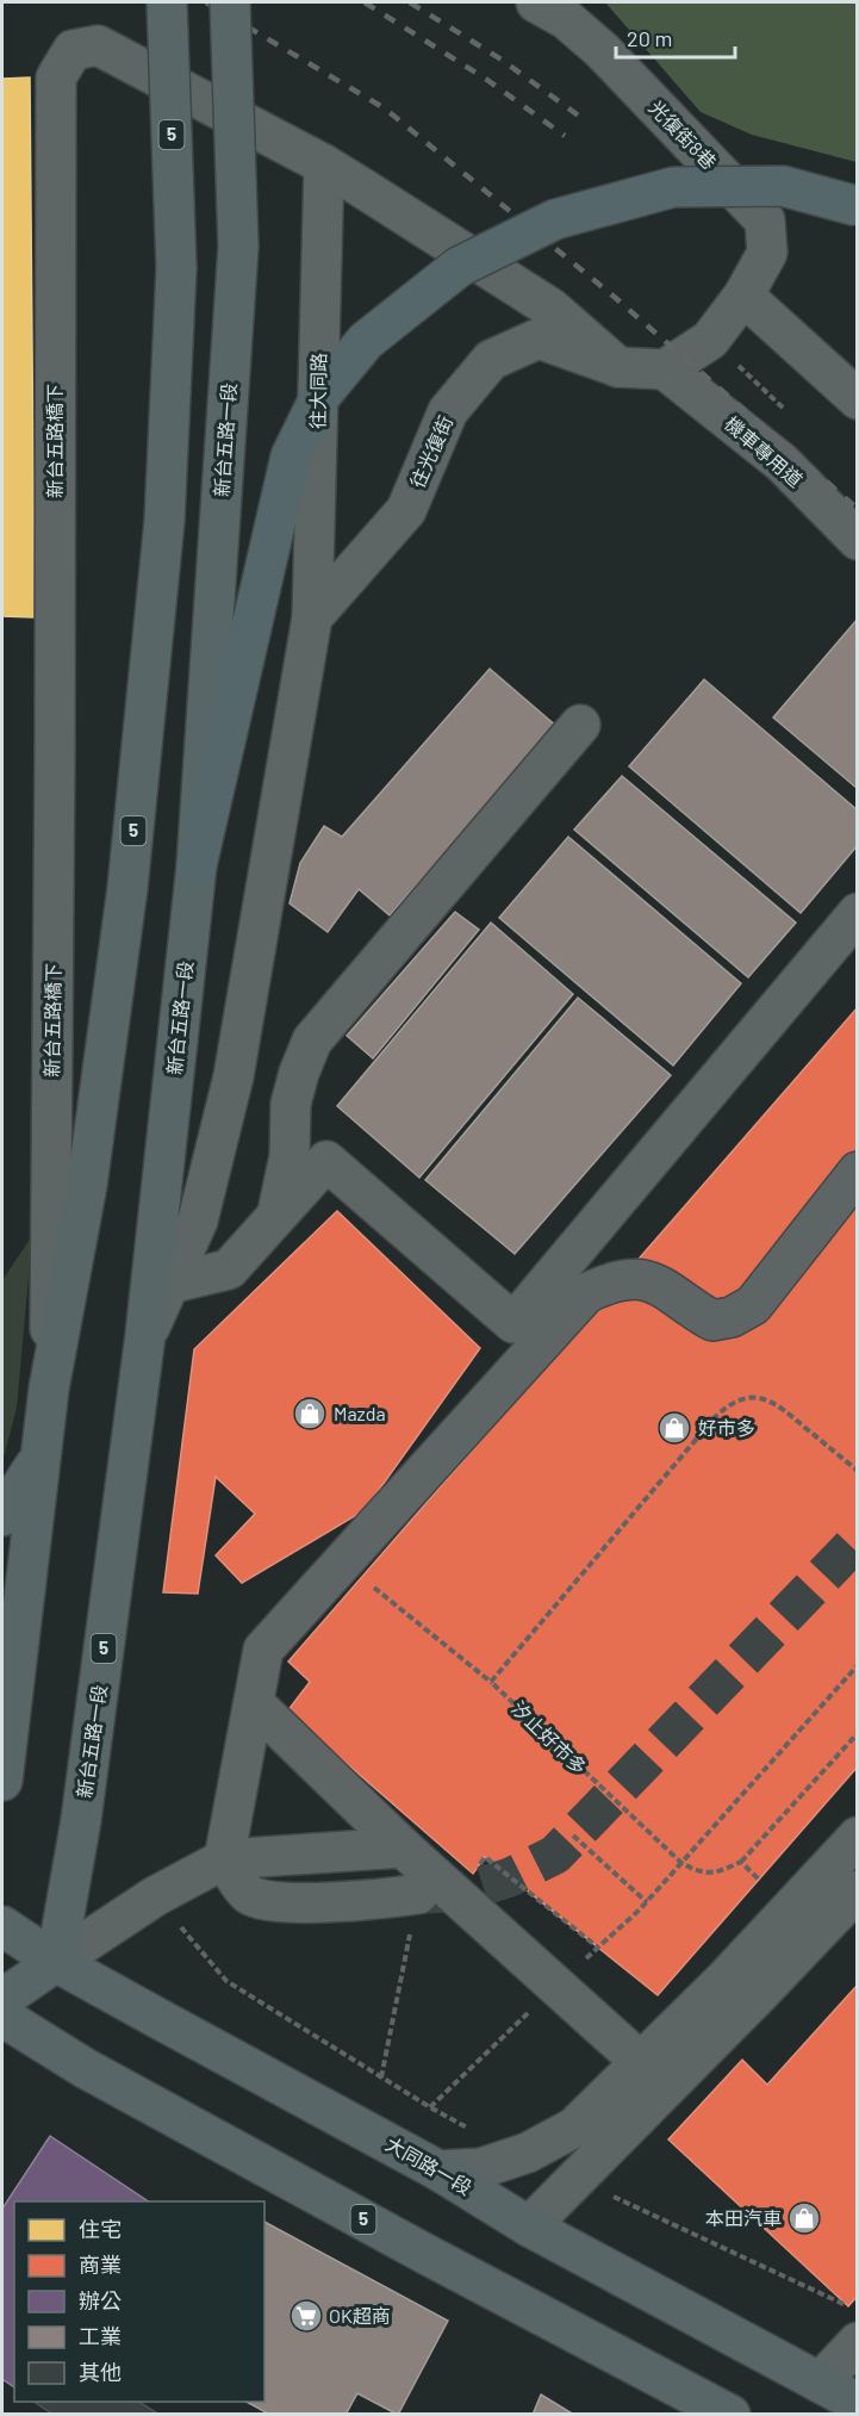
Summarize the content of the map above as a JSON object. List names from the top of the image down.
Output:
{
  "streets": {
    "main road": ["5", "新台五路一段", "大同路一段"],
    "street": [
      "光復街8巷",
      "往大同路",
      "新台五路橋下",
      "往光復街",
      "機車專用道"
    ],
    "path": ["汐止好市多"]
  },
  "crossings": [
    ["5", "新台五路橋下"],
    ["往大同路", "新台五路橋下"],
    ["往大同路", "往光復街"],
    ["新台五路一段", "大同路一段"],
    ["新台五路橋下", "往光復街"]
  ],
  "places": {
    "shop": ["Mazda", "好市多", "本田汽車"],
    "supermarket": ["OK超商"]
  },
  "legend": [
    "住宅",
    "商業",
    "辦公",
    "工業",
    "其他"
  ],
  "scale_bar": "20 m"
}
